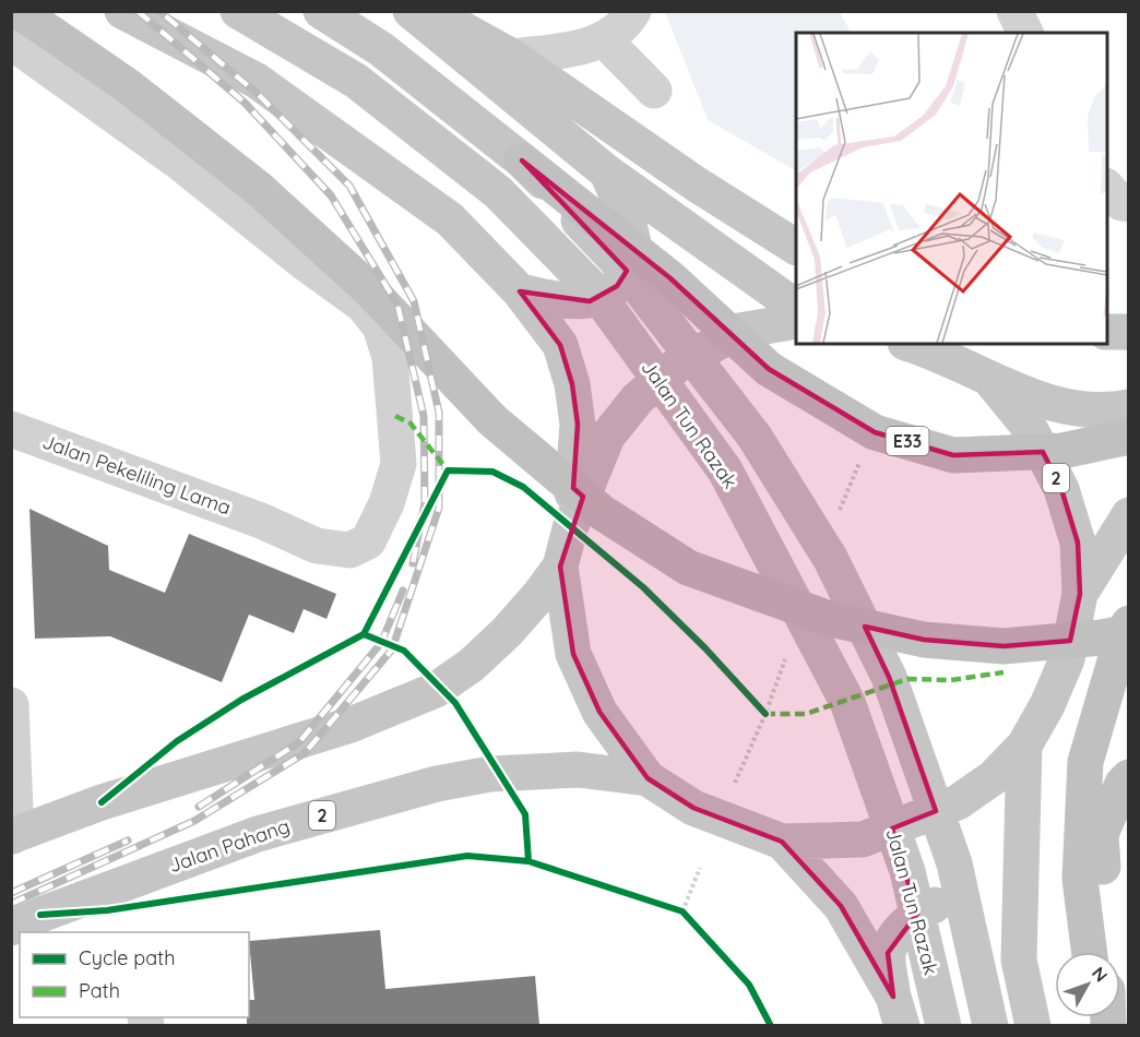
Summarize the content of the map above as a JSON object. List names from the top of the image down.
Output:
{
  "streets": {
    "highway": ["E33"],
    "main road": ["Jalan Tun Razak", "2", "Jalan Pahang"],
    "lane": ["Jalan Pekeliling Lama"]
  },
  "crossings": [
    ["Jalan Tun Razak", "E33"],
    ["2", "Jalan Pahang"]
  ],
  "legend": ["Cycle path", "Path"],
  "north": "top right"
}
